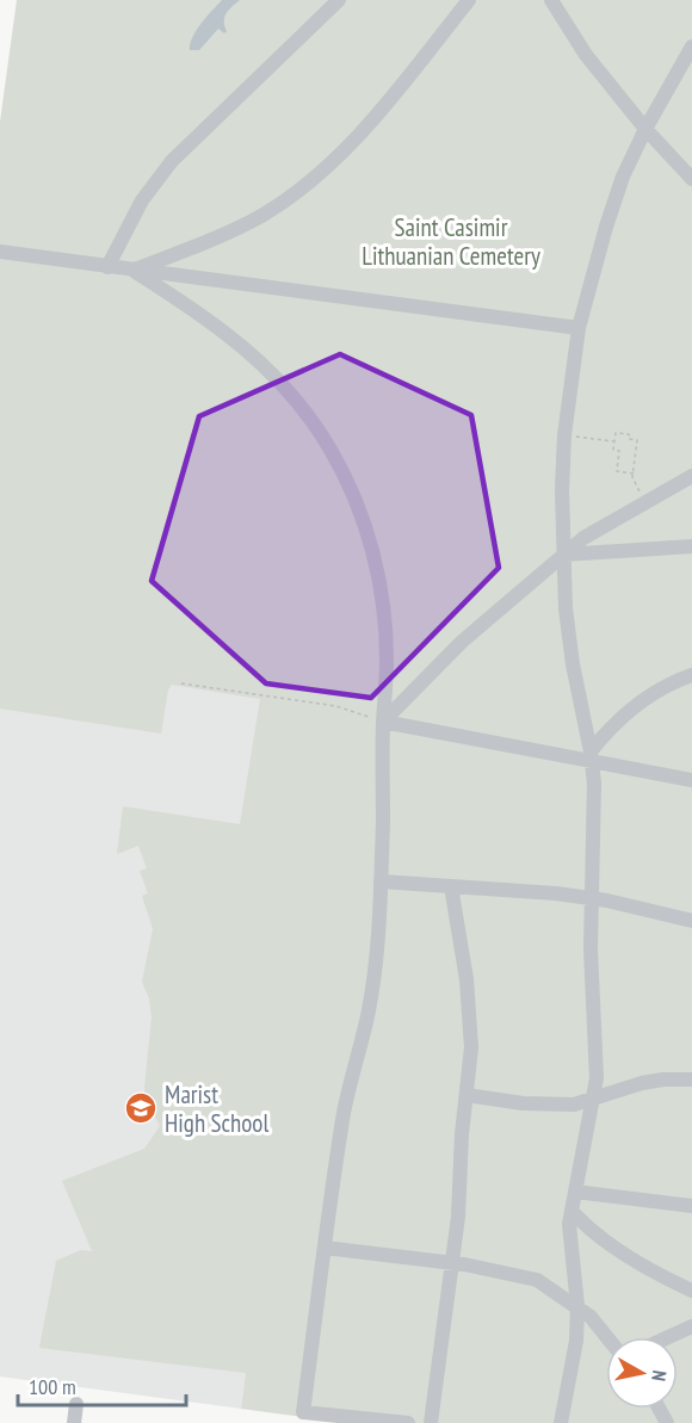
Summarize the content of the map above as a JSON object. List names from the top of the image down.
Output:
{
  "parks": ["Saint Casimir Lithuanian Cemetery"],
  "places": {
    "school or university": ["Marist High School"]
  },
  "scale_bar": "100 m",
  "north": "right"
}
